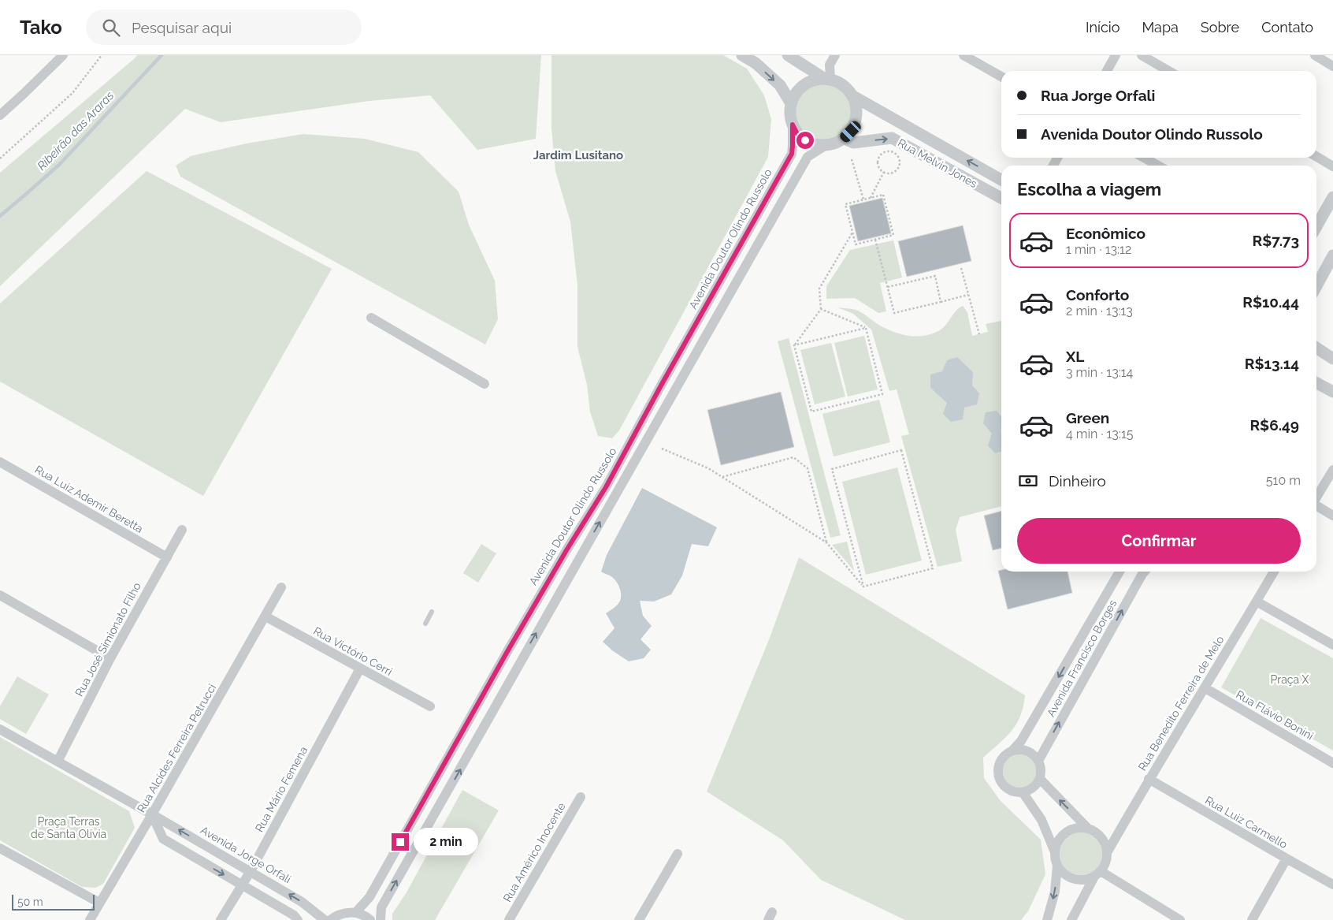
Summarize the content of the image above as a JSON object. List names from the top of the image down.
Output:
{
  "streets": {
    "street": [
      "Rua Melvin Jones",
      "Avenida Doutor Olindo Russolo",
      "Rua Luiz Ademir Beretta",
      "Rua José Simionato Filho",
      "Rua Victório Cerri",
      "Avenida Francisco Borges",
      "Rua Benedito Ferreira de Melo",
      "Rua Flávio Bonini",
      "Rua Alcídes Ferreira Petrucci",
      "Rua Mário Femena",
      "Rua Luiz Carmello",
      "Rua Américo Inocente",
      "Avenida Jorge Orfali"
    ]
  },
  "crossings": [
    ["Rua Melvin Jones", "Avenida Doutor Olindo Russolo"],
    ["Rua Luiz Ademir Beretta", "Rua José Simionato Filho"],
    ["Rua José Simionato Filho", "Avenida Jorge Orfali"],
    ["Rua Victório Cerri", "Rua Alcídes Ferreira Petrucci"],
    ["Rua Victório Cerri", "Rua Mário Femena"],
    ["Rua Benedito Ferreira de Melo", "Rua Flávio Bonini"],
    ["Rua Benedito Ferreira de Melo", "Rua Luiz Carmello"],
    ["Rua Alcídes Ferreira Petrucci", "Avenida Jorge Orfali"],
    ["Rua Mário Femena", "Avenida Jorge Orfali"]
  ],
  "districts": ["Jardim Lusitano"],
  "water": ["Ribeirão das Araras"],
  "parks": ["Praça X", "Praça Terras de Santa Olívia"],
  "scale_bar": "50 m",
  "page": {
    "header": "Tako",
    "search": "Pesquisar aqui",
    "nav": [
      "Início",
      "Mapa",
      "Sobre",
      "Contato"
    ],
    "banner": ["Rua Jorge Orfali", "Avenida Doutor Olindo Russolo"],
    "heading": "Escolha a viagem",
    "list": [
      {
        "name": "Econômico",
        "note": "1 min · 13:12",
        "value": "R$7.73"
      },
      {
        "name": "Conforto",
        "note": "2 min · 13:13",
        "value": "R$10.44"
      },
      {
        "name": "XL",
        "note": "3 min · 13:14",
        "value": "R$13.14"
      },
      {
        "name": "Green",
        "note": "4 min · 13:15",
        "value": "R$6.49"
      }
    ],
    "pay": ["Dinheiro", "510 m"],
    "buttons": "Confirmar",
    "bubble": "2 min",
    "scale": "50 m"
  }
}
